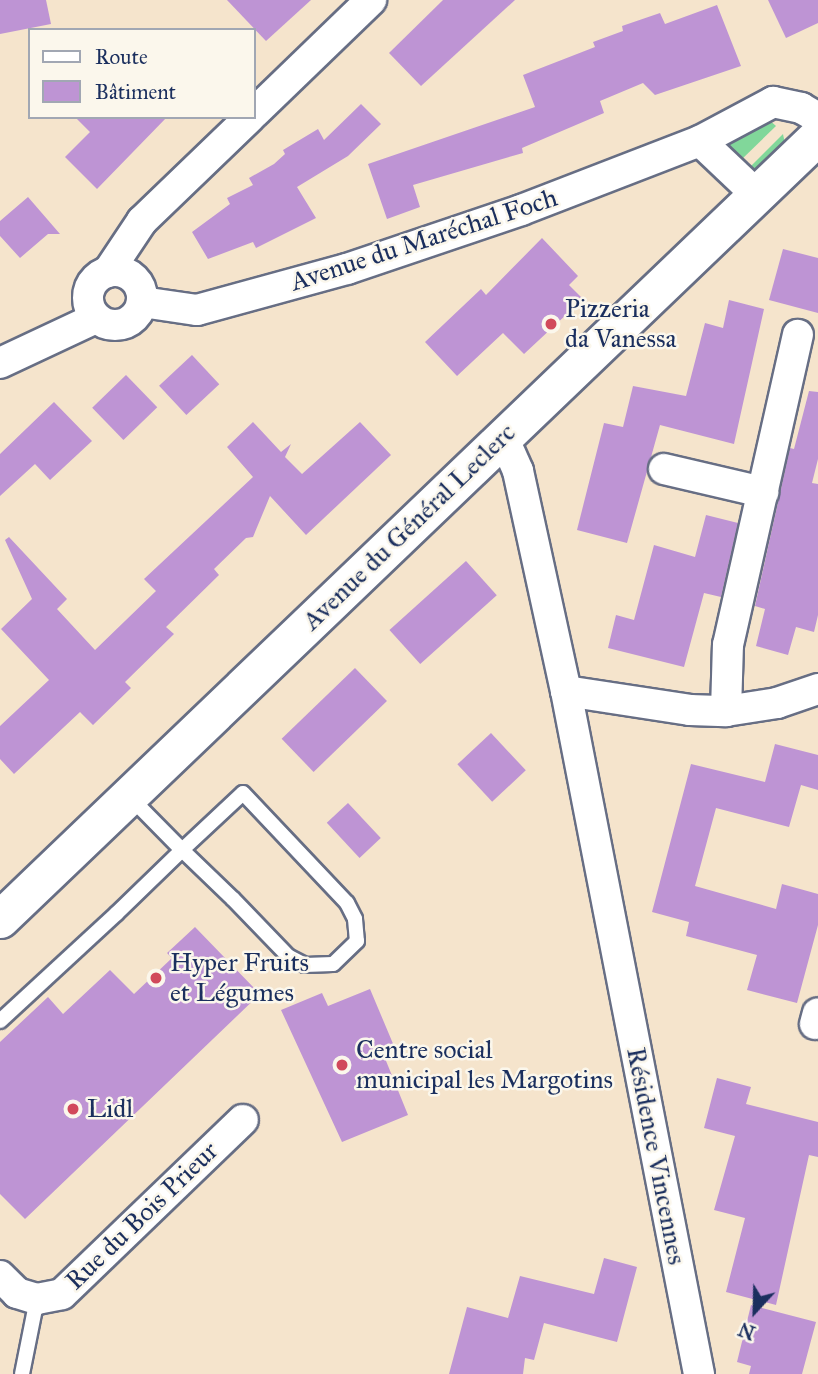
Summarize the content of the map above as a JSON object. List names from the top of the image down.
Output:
{
  "streets": {
    "street": [
      "Avenue du Maréchal Foch",
      "Avenue du Général Leclerc",
      "Résidence Vincennes",
      "Rue du Bois Prieur"
    ]
  },
  "crossings": [
    ["Avenue du Général Leclerc", "Résidence Vincennes"]
  ],
  "places": [
    "Pizzeria da Vanessa",
    "Hyper Fruits et Légumes",
    "Centre social municipal les Margotins",
    "Lidl"
  ],
  "legend": ["Route", "Bâtiment"],
  "north": "bottom"
}
